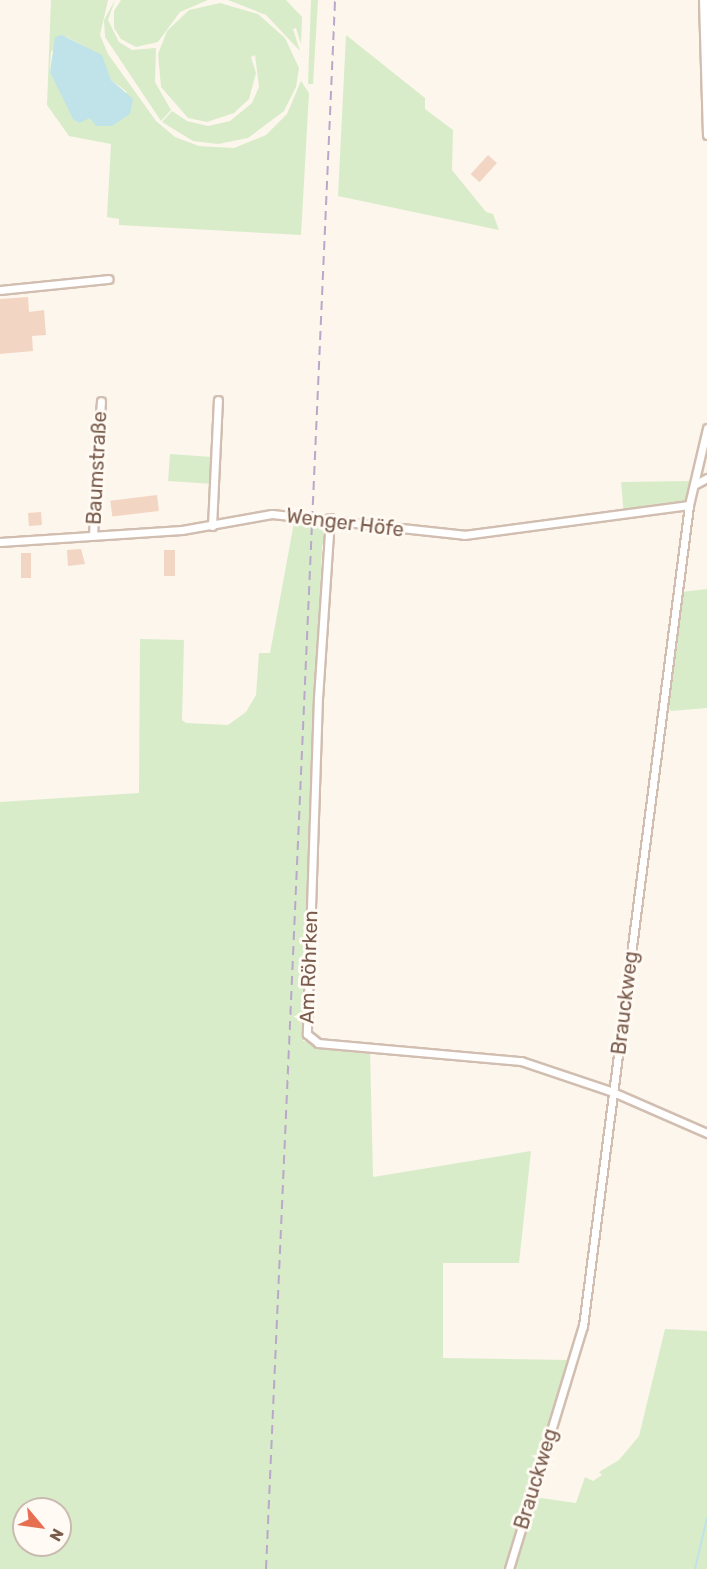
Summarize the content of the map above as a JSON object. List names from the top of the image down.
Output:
{
  "streets": {
    "street": [
      "Baumstraße",
      "Wenger Höfe",
      "Am Röhrken",
      "Brauckweg"
    ]
  },
  "crossings": [
    ["Baumstraße", "Wenger Höfe"],
    ["Wenger Höfe", "Am Röhrken"],
    ["Wenger Höfe", "Brauckweg"],
    ["Am Röhrken", "Brauckweg"]
  ],
  "north": "bottom right"
}
